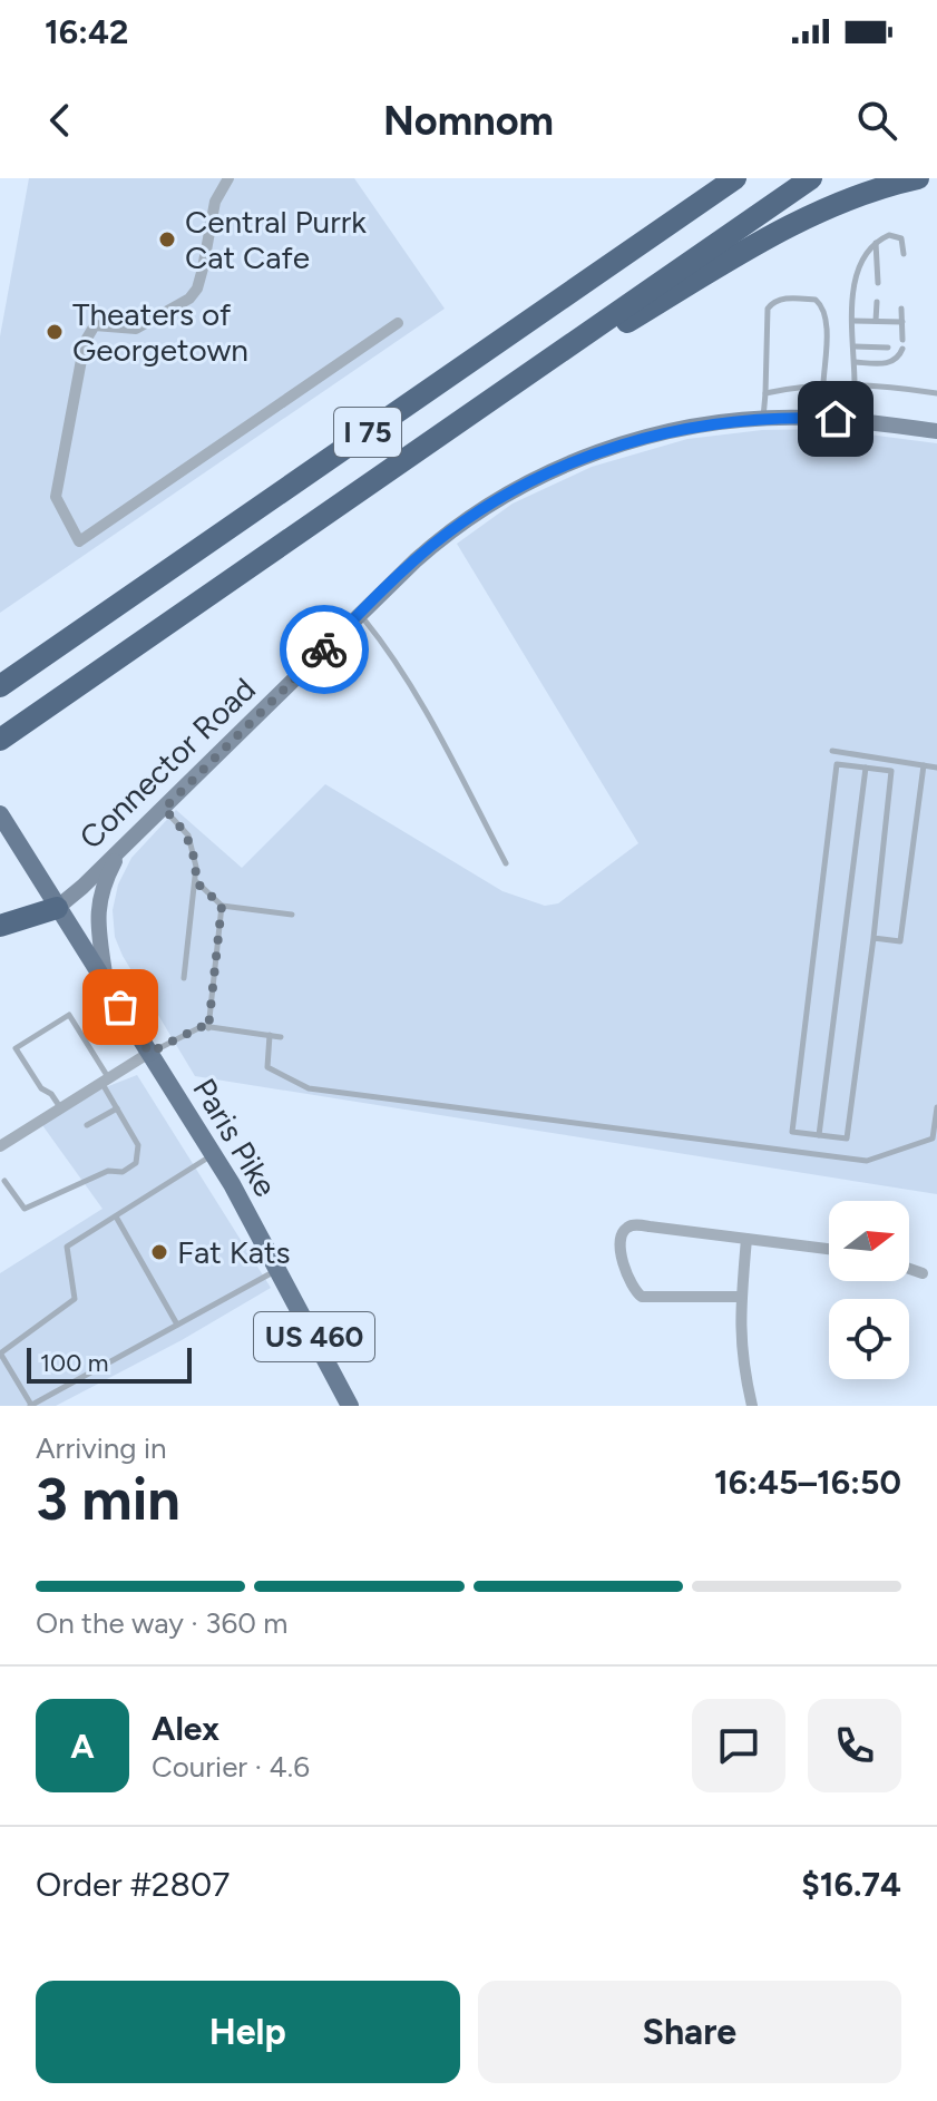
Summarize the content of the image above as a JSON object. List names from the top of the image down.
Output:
{
  "streets": {
    "highway": ["I 75"],
    "main road": ["Connector Road", "Paris Pike", "US 460"]
  },
  "crossings": [
    ["Connector Road", "Paris Pike"]
  ],
  "places": ["Central Purrk Cat Cafe", "Theaters of Georgetown", "Fat Kats"],
  "scale_bar": "100 m",
  "north": "right",
  "page": {
    "status": "16:42",
    "header": "Nomnom",
    "scale": "100 m",
    "heading": ["3 min", "Arriving in", "16:45–16:50"],
    "panel": [
      "Alex",
      "Courier · 4.6",
      "Order #2807",
      "$16.74"
    ],
    "bar": "On the way · 360 m",
    "round": "A",
    "buttons": ["Help", "Share"]
  }
}
